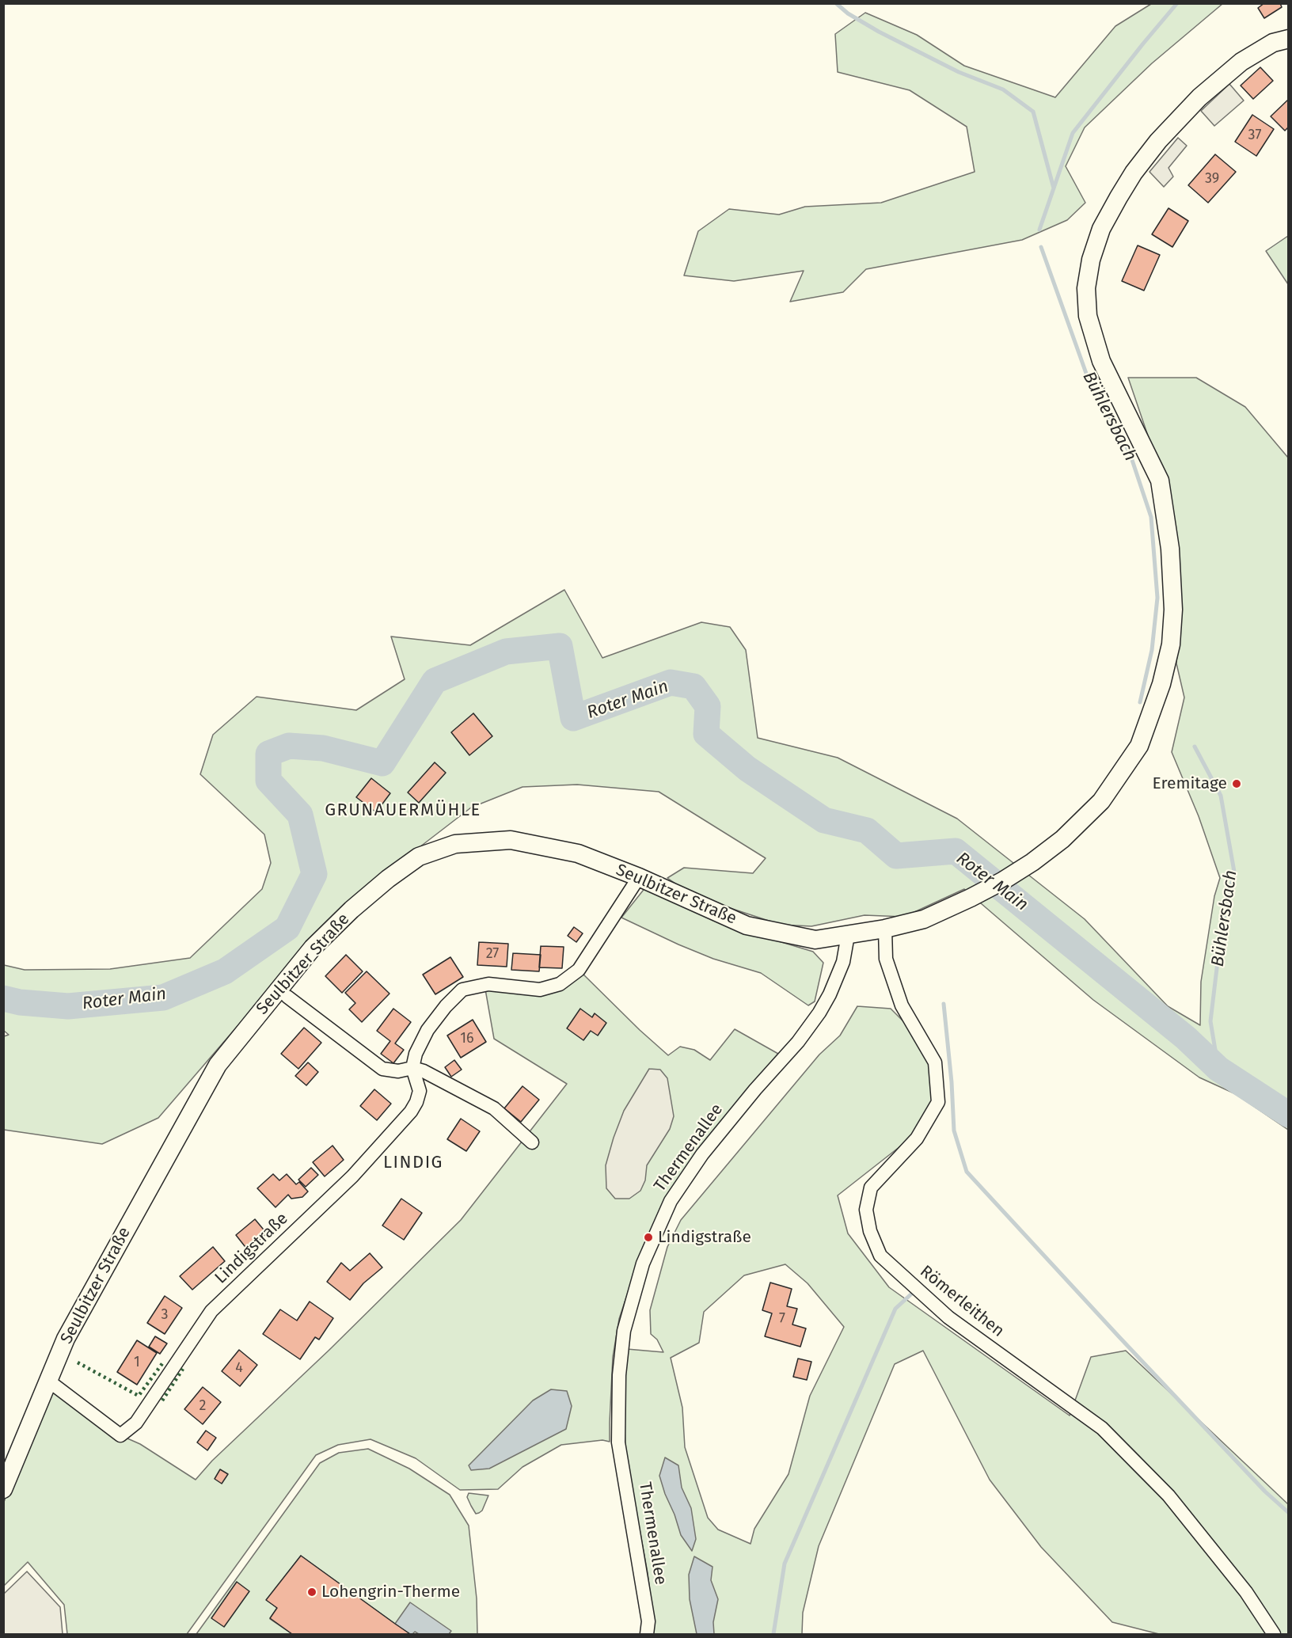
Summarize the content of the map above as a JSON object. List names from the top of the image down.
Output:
{
  "streets": {
    "street": [
      "Seulbitzer Straße",
      "Thermenallee",
      "Lindigstraße",
      "Römerleithen"
    ]
  },
  "crossings": [
    ["Seulbitzer Straße", "Thermenallee"],
    ["Seulbitzer Straße", "Lindigstraße"],
    ["Seulbitzer Straße", "Römerleithen"]
  ],
  "districts": ["GRUNAUERMÜHLE", "LINDIG"],
  "water": ["Bühlersbach", "Roter Main"],
  "places": ["Eremitage", "Lindigstraße", "Lohengrin-Therme"],
  "house_numbers": [
    "37",
    "39",
    "27",
    "16",
    "3",
    "7",
    "1",
    "4",
    "2"
  ]
}
